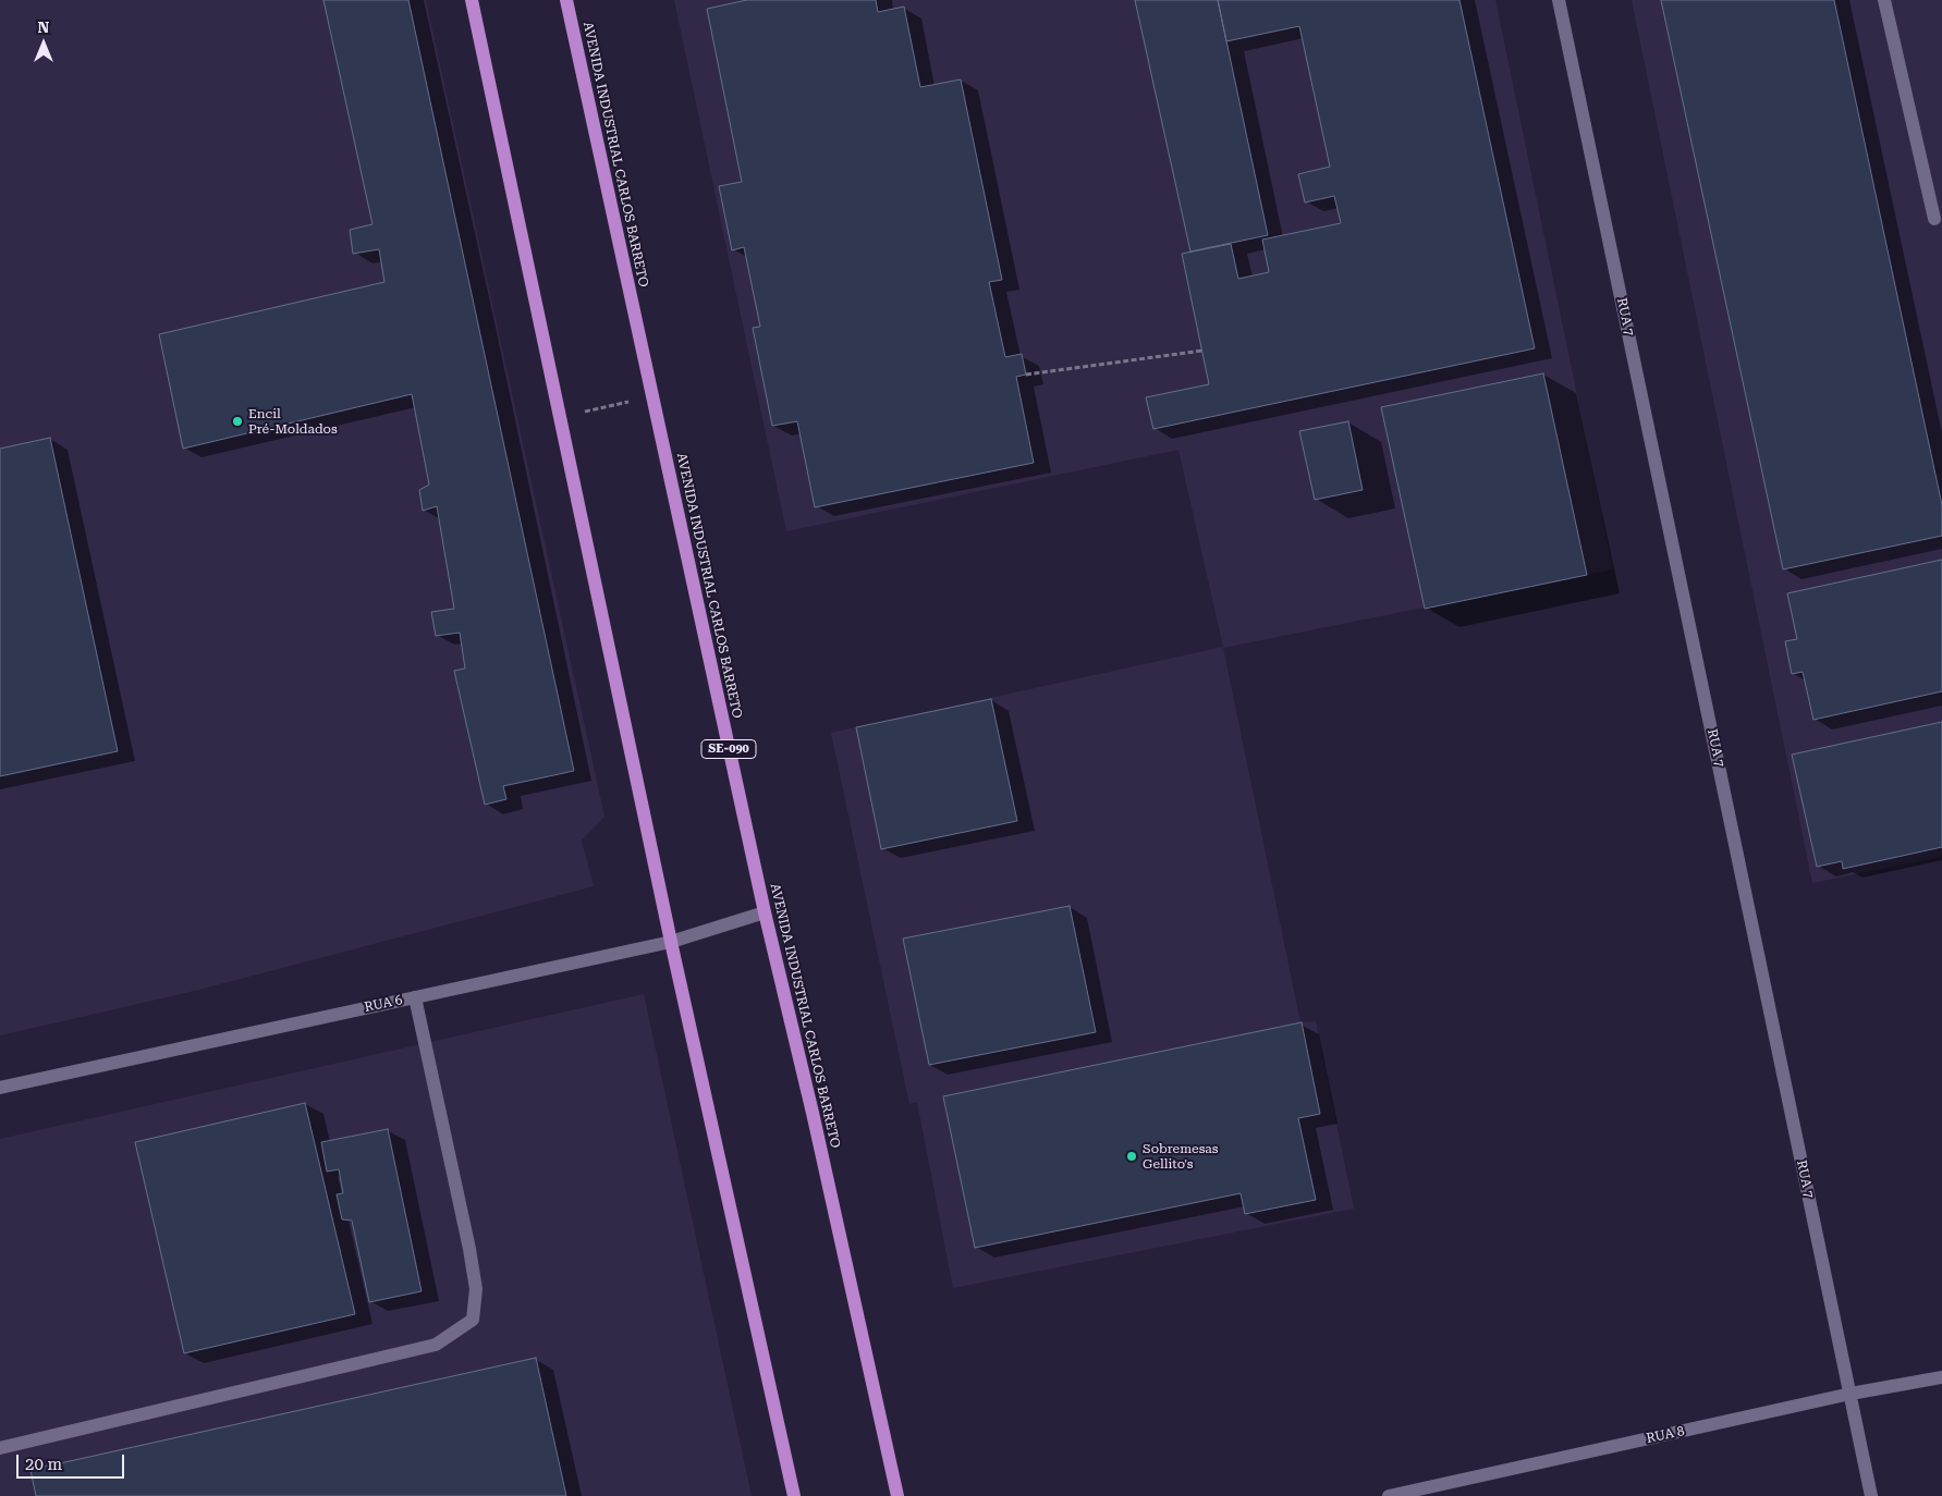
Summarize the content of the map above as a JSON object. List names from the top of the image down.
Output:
{
  "streets": {
    "main road": ["AVENIDA INDUSTRIAL CARLOS BARRETO", "SE-090"],
    "street": ["RUA 7", "RUA 6", "RUA 8"]
  },
  "crossings": [
    ["AVENIDA INDUSTRIAL CARLOS BARRETO", "RUA 6"],
    ["RUA 7", "RUA 8"]
  ],
  "places": ["Encil Pré-Moldados", "Sobremesas Gellito's"],
  "scale_bar": "20 m",
  "north": "top"
}
